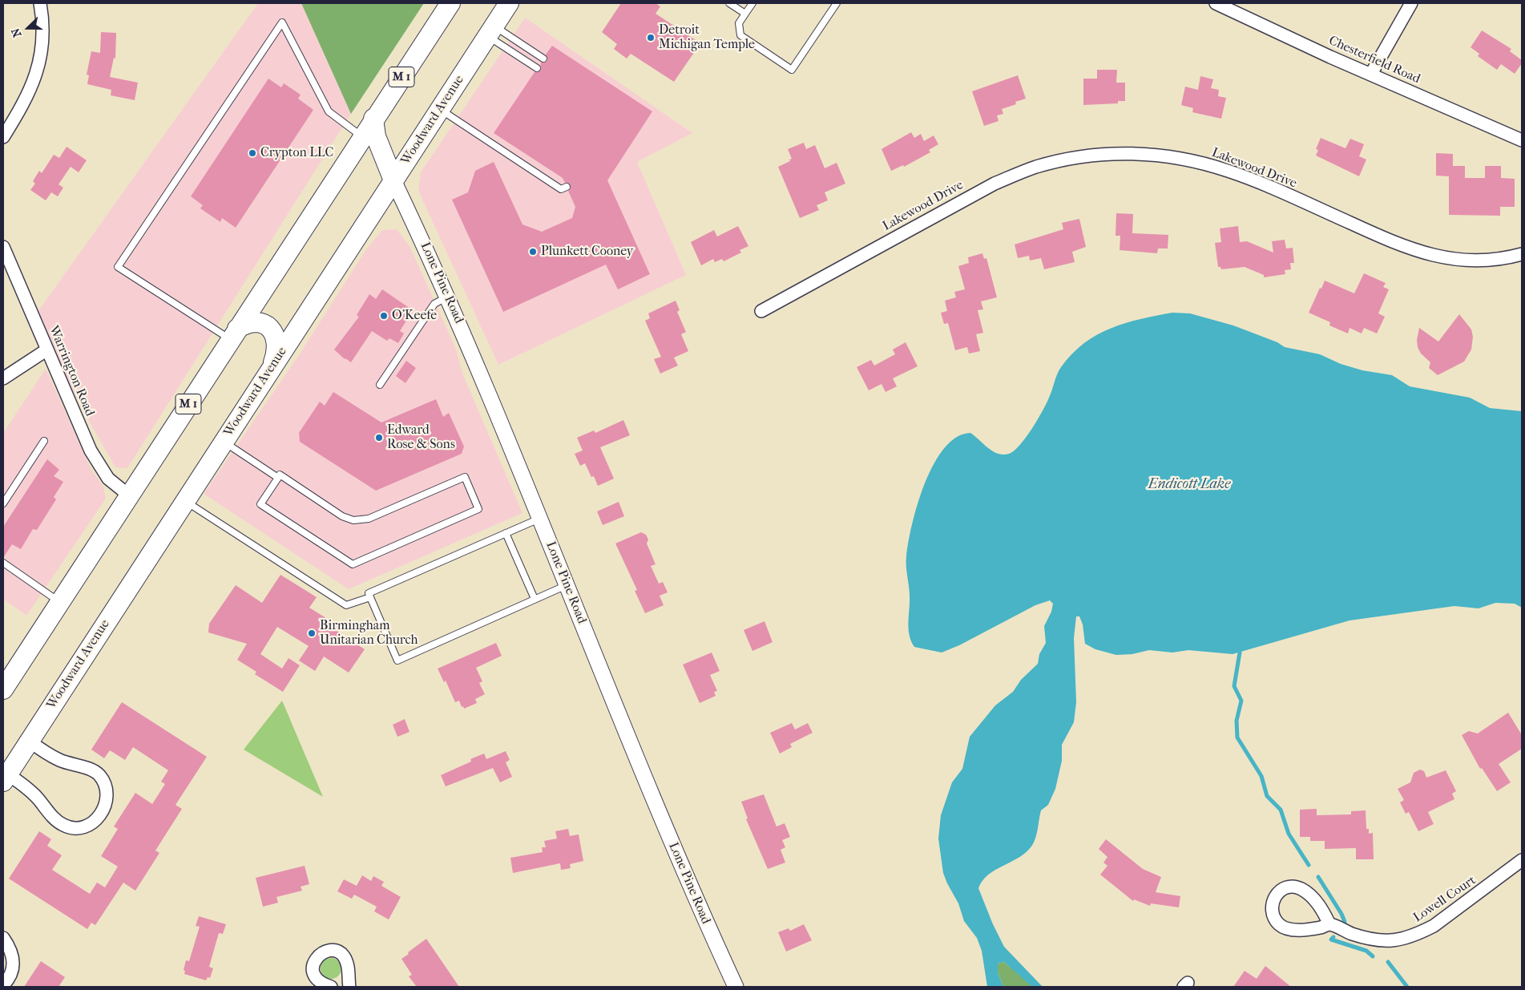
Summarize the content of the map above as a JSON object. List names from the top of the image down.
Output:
{
  "streets": {
    "main road": ["M 1", "Woodward Avenue"],
    "street": [
      "Chesterfield Road",
      "Lakewood Drive",
      "Lone Pine Road",
      "Warrington Road",
      "Lowell Court"
    ]
  },
  "crossings": [
    ["M 1", "Warrington Road"],
    ["Woodward Avenue", "Lone Pine Road"]
  ],
  "water": ["Endicott Lake"],
  "places": [
    "Detroit Michigan Temple",
    "Crypton LLC",
    "Plunkett Cooney",
    "O'Keefe",
    "Edward Rose & Sons",
    "Birmingham Unitarian Church"
  ],
  "north": "left"
}
